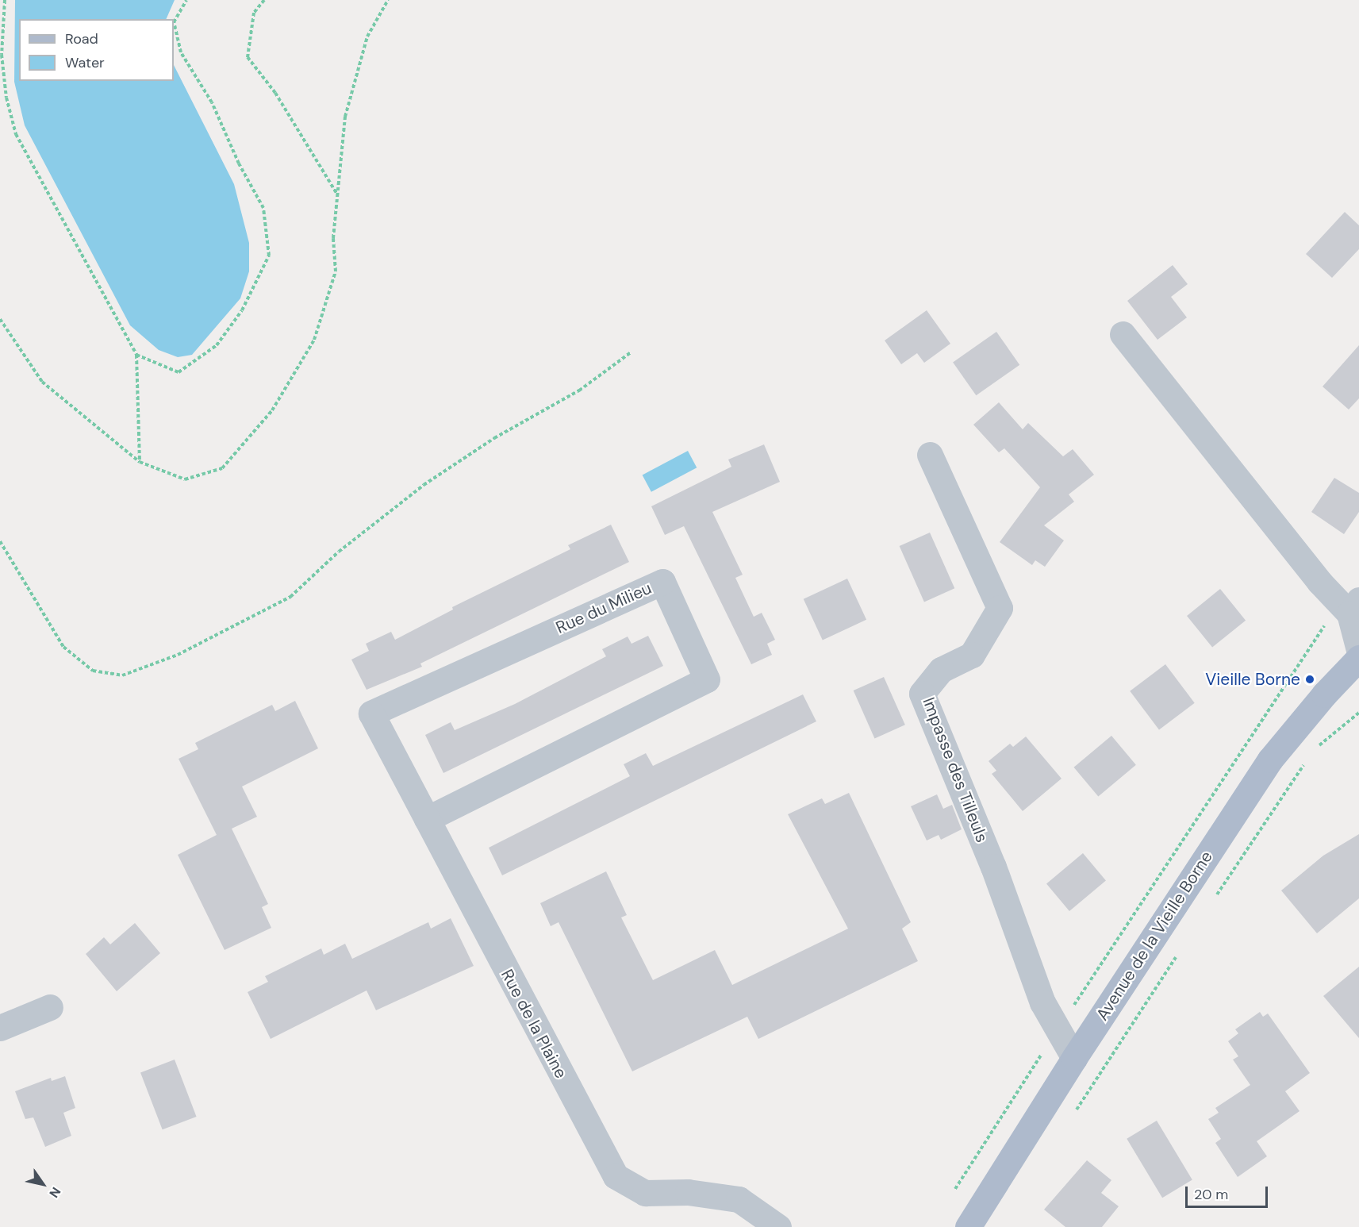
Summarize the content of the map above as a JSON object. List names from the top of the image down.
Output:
{
  "streets": {
    "main road": ["Avenue de la Vieille Borne"],
    "street": ["Rue du Milieu", "Impasse des Tilleuls", "Rue de la Plaine"]
  },
  "crossings": [
    ["Rue du Milieu", "Rue de la Plaine"],
    ["Impasse des Tilleuls", "Avenue de la Vieille Borne"]
  ],
  "places": ["Vieille Borne"],
  "legend": ["Road", "Water"],
  "scale_bar": "20 m",
  "north": "bottom right"
}
